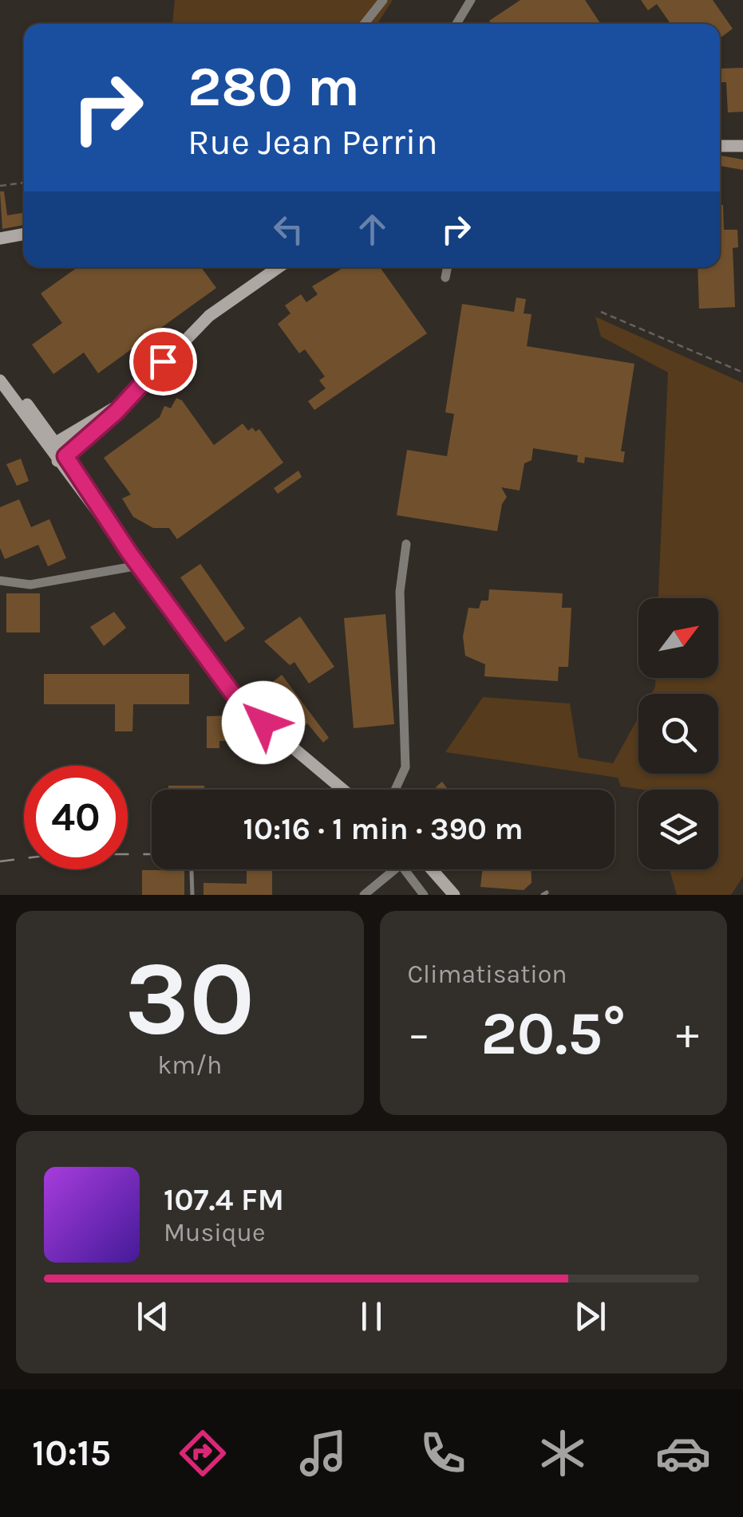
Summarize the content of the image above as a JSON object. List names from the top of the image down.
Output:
{
  "north": "top right",
  "page": {
    "turn": ["280 m", "Rue Jean Perrin"],
    "limit": "40",
    "trip": "10:16 · 1 min · 390 m",
    "tile": [
      ["30", "km/h"],
      "Climatisation"
    ],
    "heat": ["−", "20.5°", "+"],
    "song": ["107.4 FM", "Musique"],
    "tabs": "10:15"
  }
}
